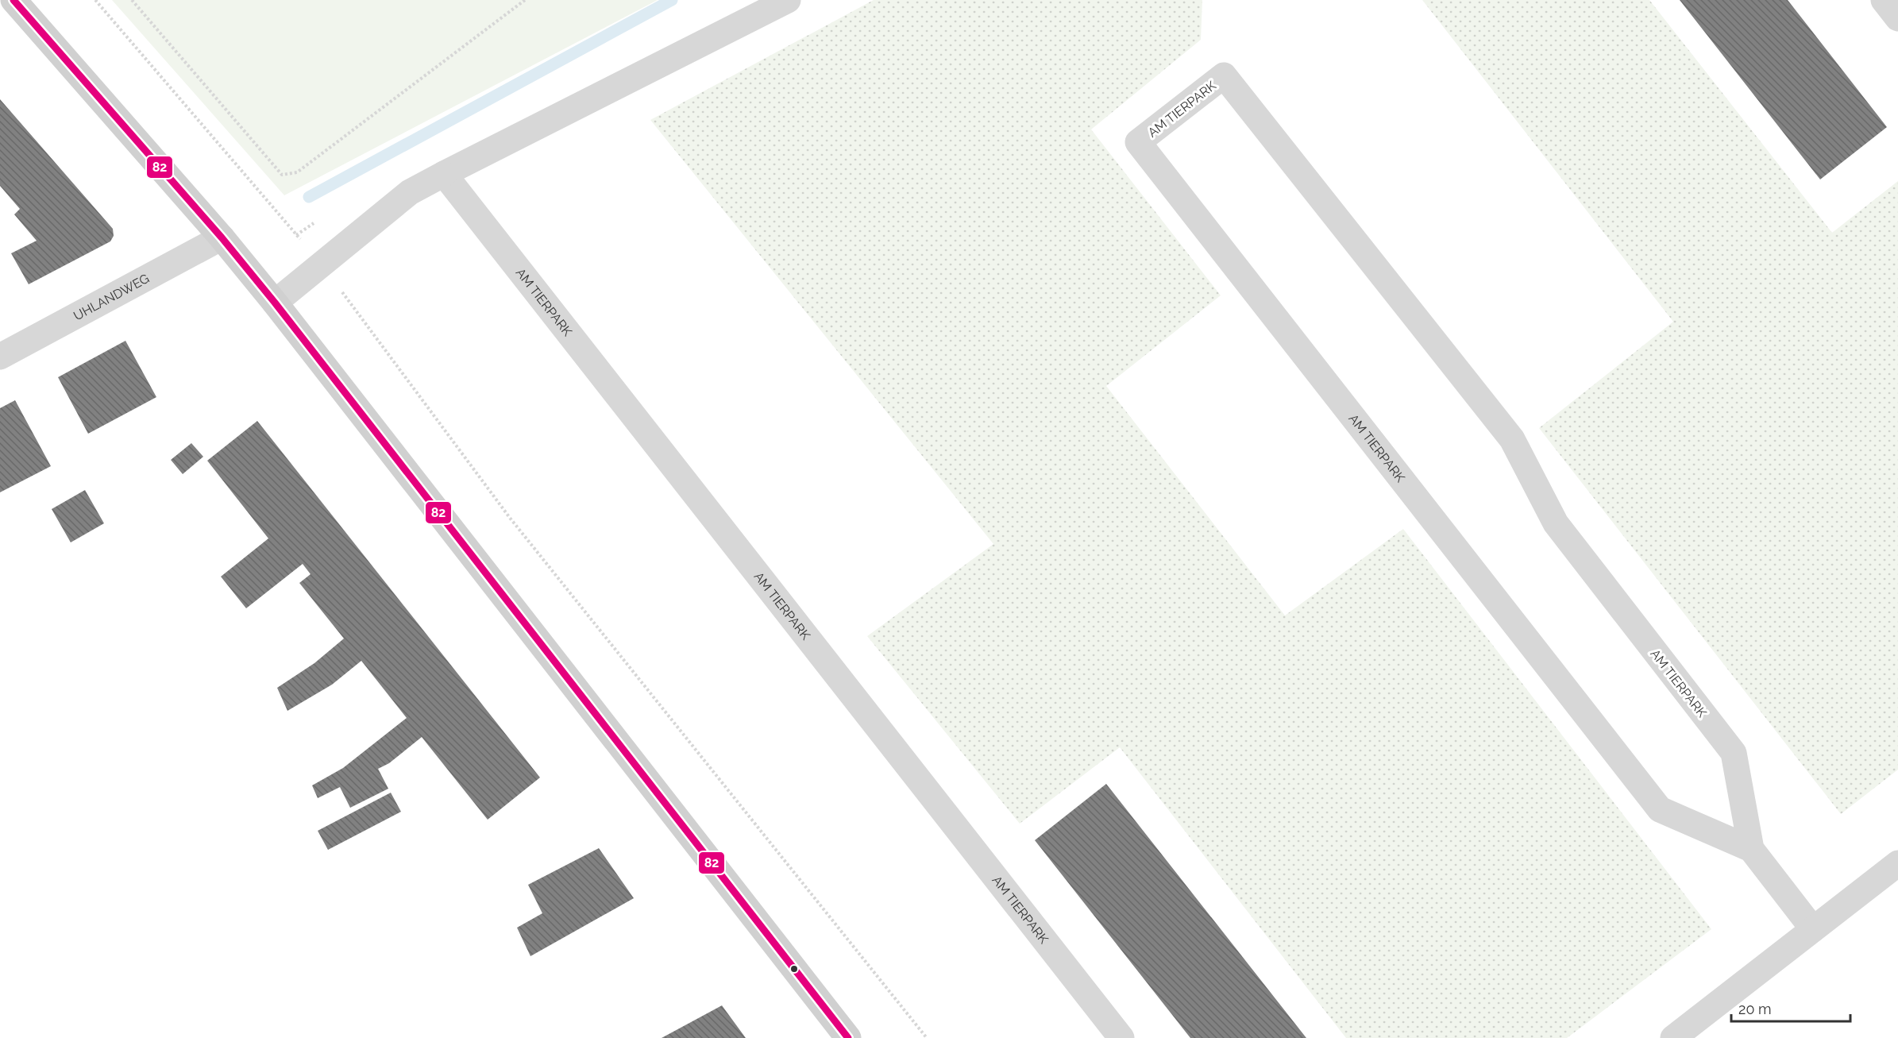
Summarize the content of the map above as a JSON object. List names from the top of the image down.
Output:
{
  "streets": {
    "street": ["AM TIERPARK", "UHLANDWEG"]
  },
  "lines": ["transit line 82"],
  "scale_bar": "20 m"
}
